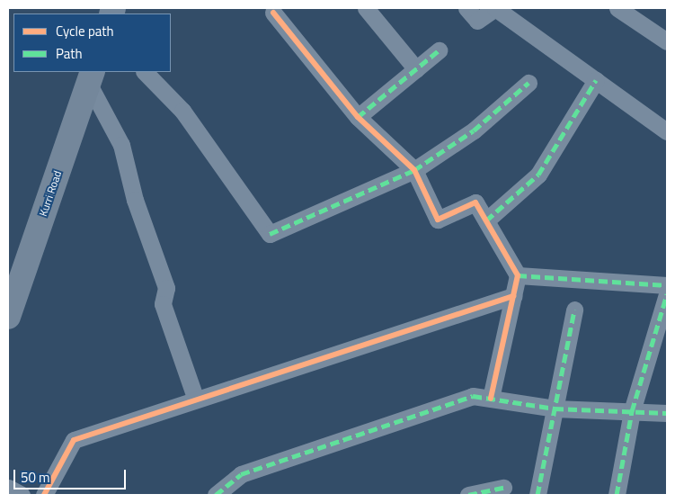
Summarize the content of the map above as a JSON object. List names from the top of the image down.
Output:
{
  "streets": {
    "main road": ["Kurri Road"]
  },
  "legend": ["Cycle path", "Path"],
  "scale_bar": "50 m"
}
